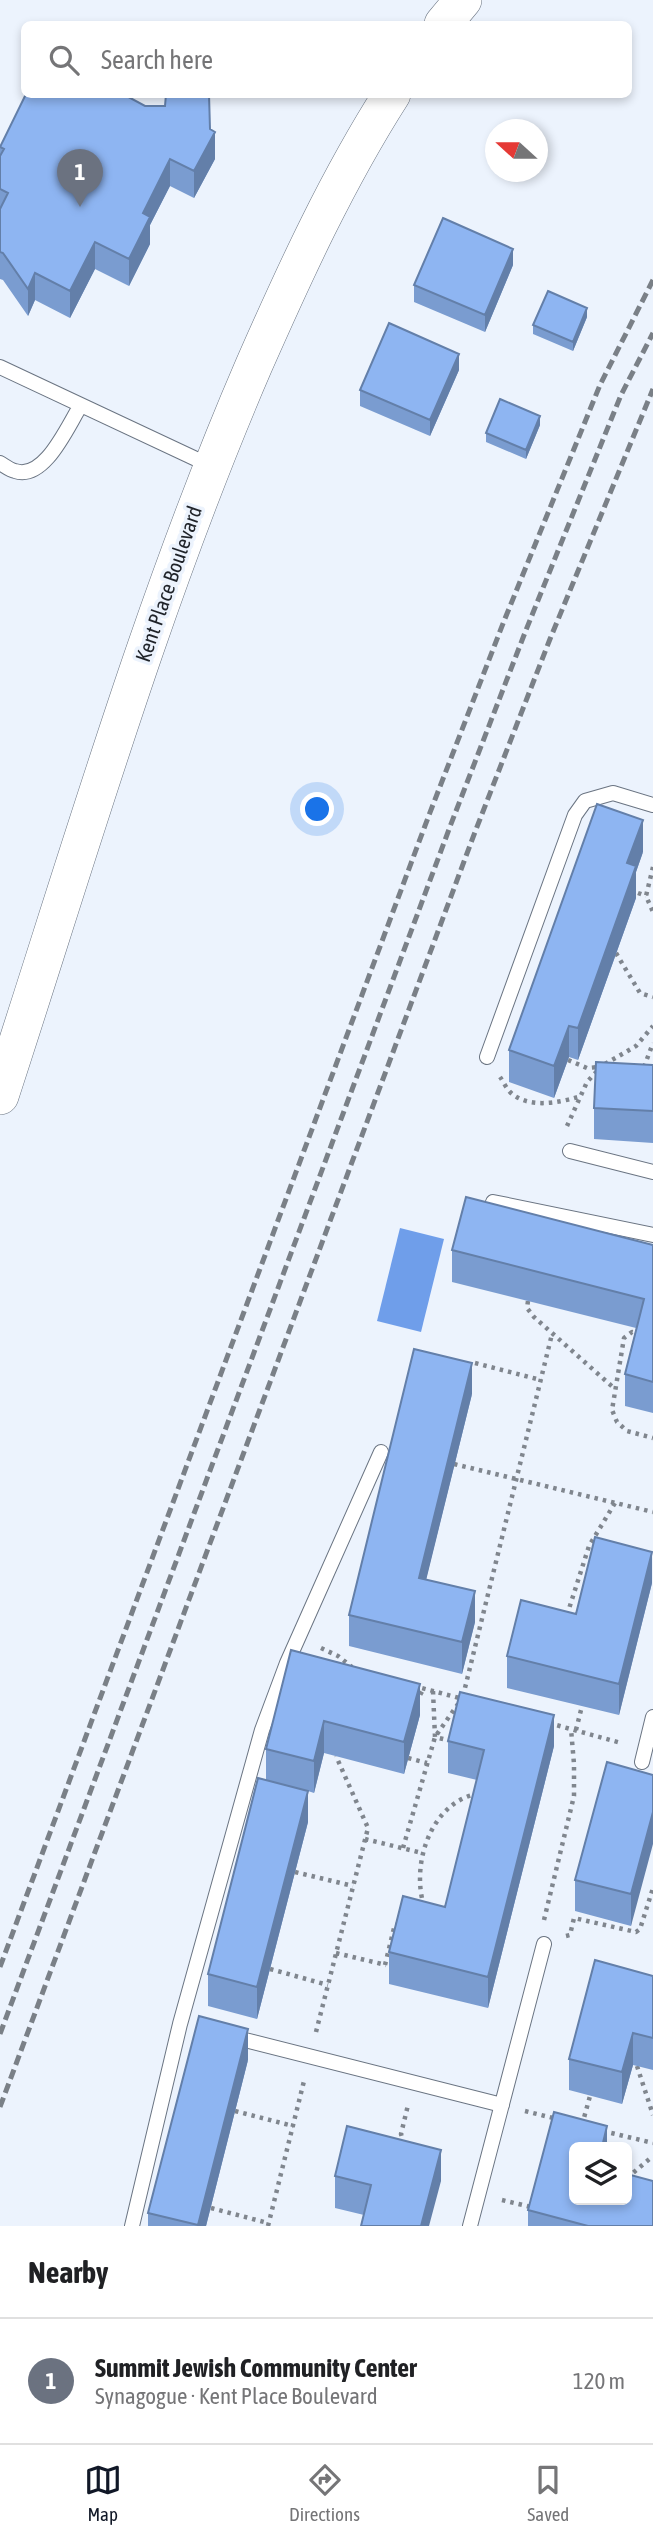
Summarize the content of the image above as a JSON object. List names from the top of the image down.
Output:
{
  "streets": {
    "street": ["Kent Place Boulevard"]
  },
  "north": "left",
  "page": {
    "search": "Search here",
    "pins": "1",
    "heading": "Nearby",
    "list": [
      {
        "mark": "1",
        "name": "Summit Jewish Community Center",
        "note": "Synagogue · Kent Place Boulevard",
        "value": "120 m"
      }
    ],
    "nav": ["Map", "Directions", "Saved"]
  }
}
